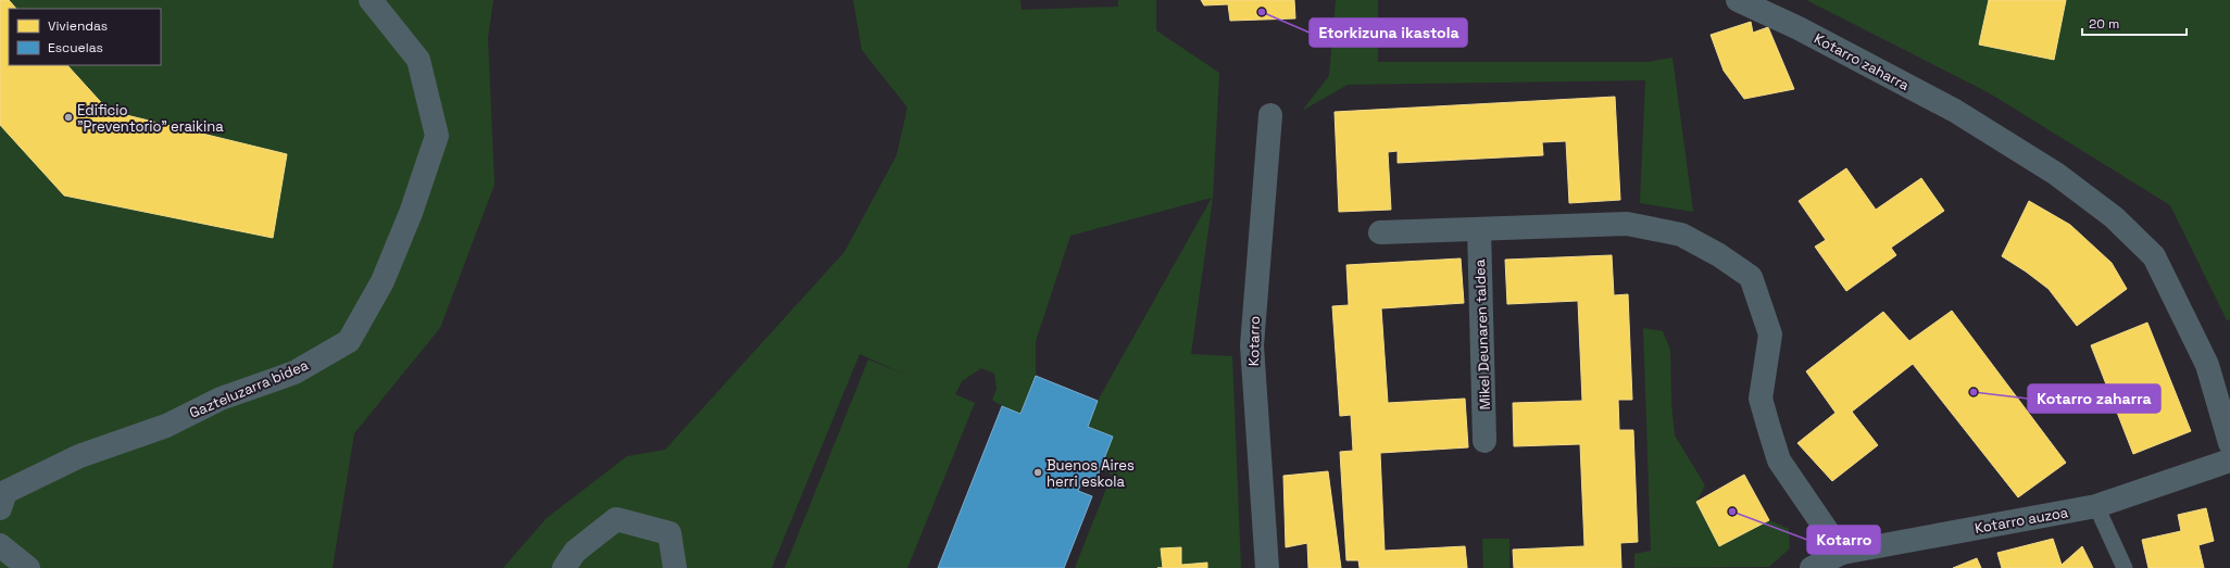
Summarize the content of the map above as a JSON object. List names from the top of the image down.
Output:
{
  "streets": {
    "street": [
      "Kotarro zaharra",
      "Mikel Deunaren taldea",
      "Kotarro",
      "Gazteluzarra bidea",
      "Kotarro auzoa"
    ]
  },
  "places": [
    "Etorkizuna ikastola",
    "Edificio \"Preventorio\" eraikina",
    "Kotarro zaharra",
    "Buenos Aires herri eskola",
    "Kotarro"
  ],
  "legend": ["Viviendas", "Escuelas"],
  "scale_bar": "20 m"
}
